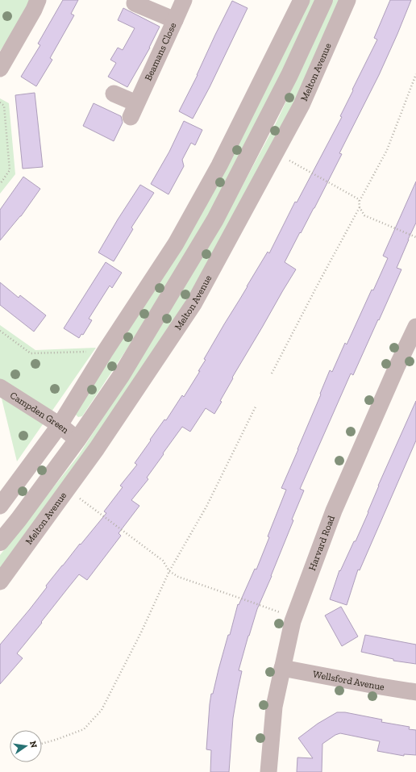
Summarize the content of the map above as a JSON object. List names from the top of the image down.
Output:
{
  "streets": {
    "street": [
      "Beamans Close",
      "Melton Avenue",
      "Campden Green",
      "Harvard Road",
      "Wellsford Avenue"
    ]
  },
  "crossings": [
    ["Harvard Road", "Wellsford Avenue"]
  ],
  "north": "right"
}
